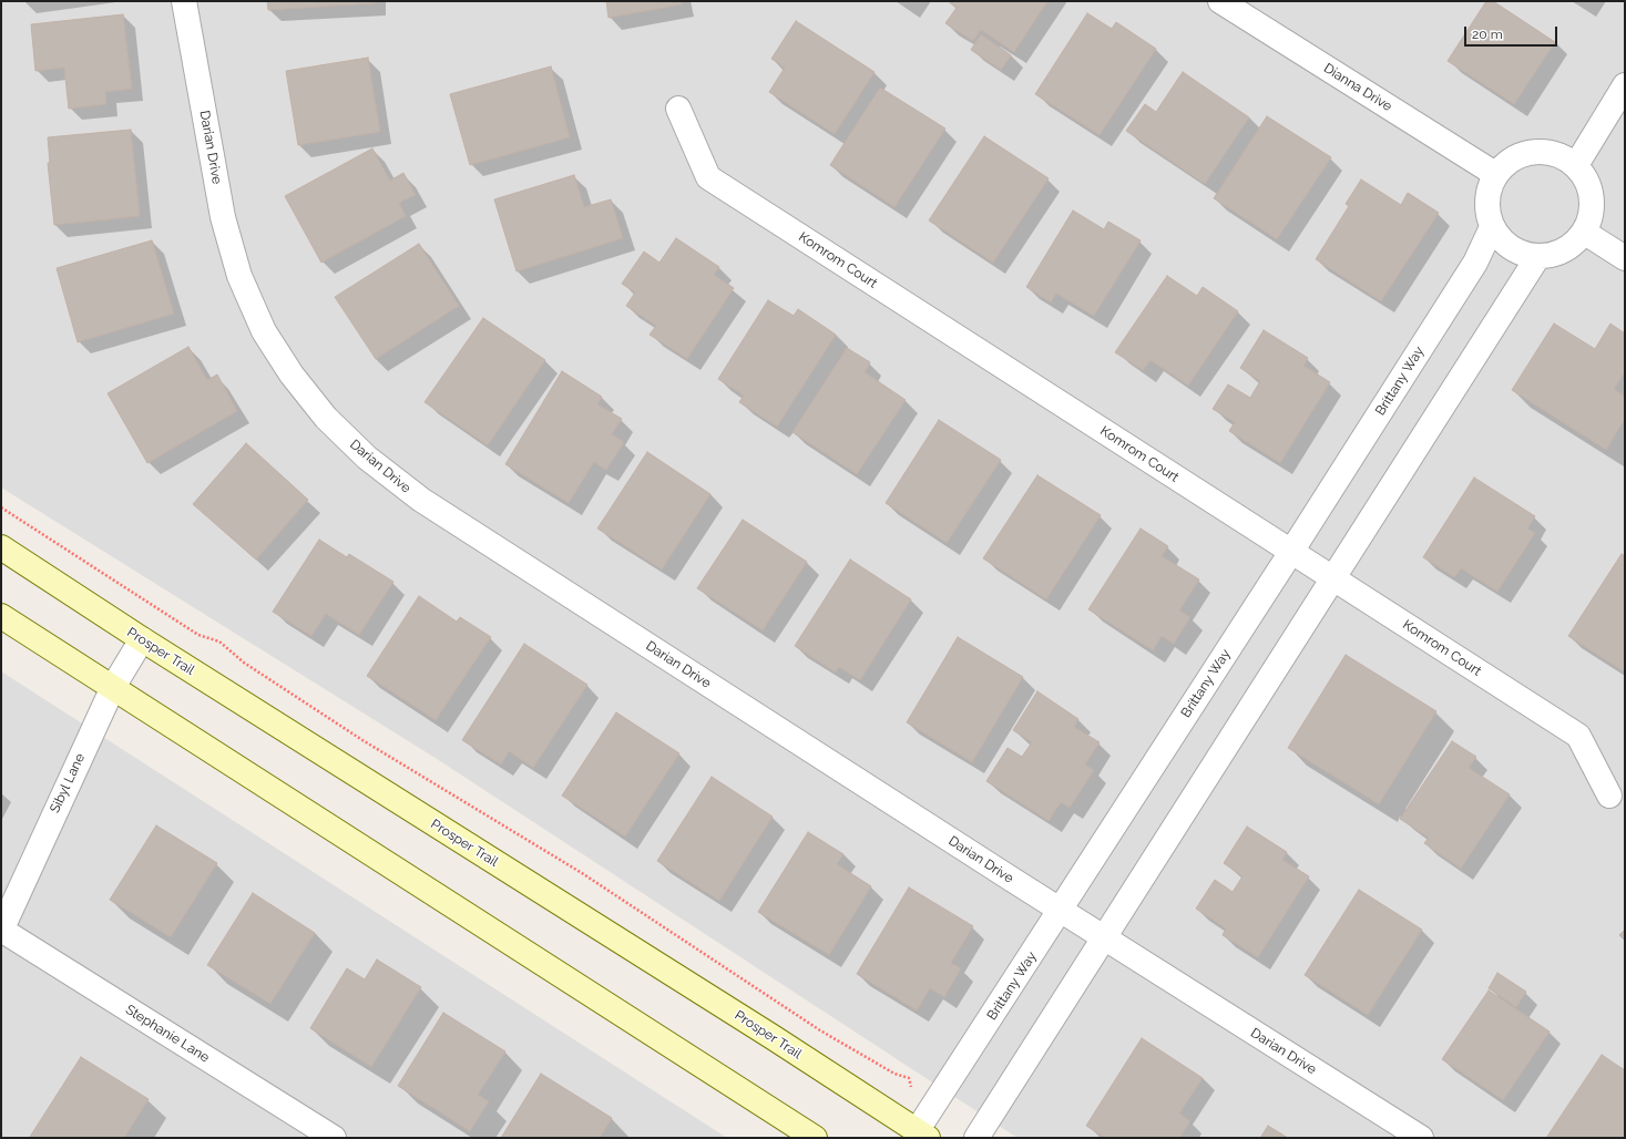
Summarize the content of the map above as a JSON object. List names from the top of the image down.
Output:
{
  "streets": {
    "main road": ["Prosper Trail"],
    "street": [
      "Dianna Drive",
      "Darian Drive",
      "Komrom Court",
      "Brittany Way",
      "Sibyl Lane",
      "Stephanie Lane"
    ]
  },
  "crossings": [
    ["Dianna Drive", "Brittany Way"],
    ["Darian Drive", "Brittany Way"],
    ["Komrom Court", "Brittany Way"],
    ["Brittany Way", "Prosper Trail"],
    ["Prosper Trail", "Sibyl Lane"],
    ["Sibyl Lane", "Stephanie Lane"]
  ],
  "scale_bar": "20 m"
}
